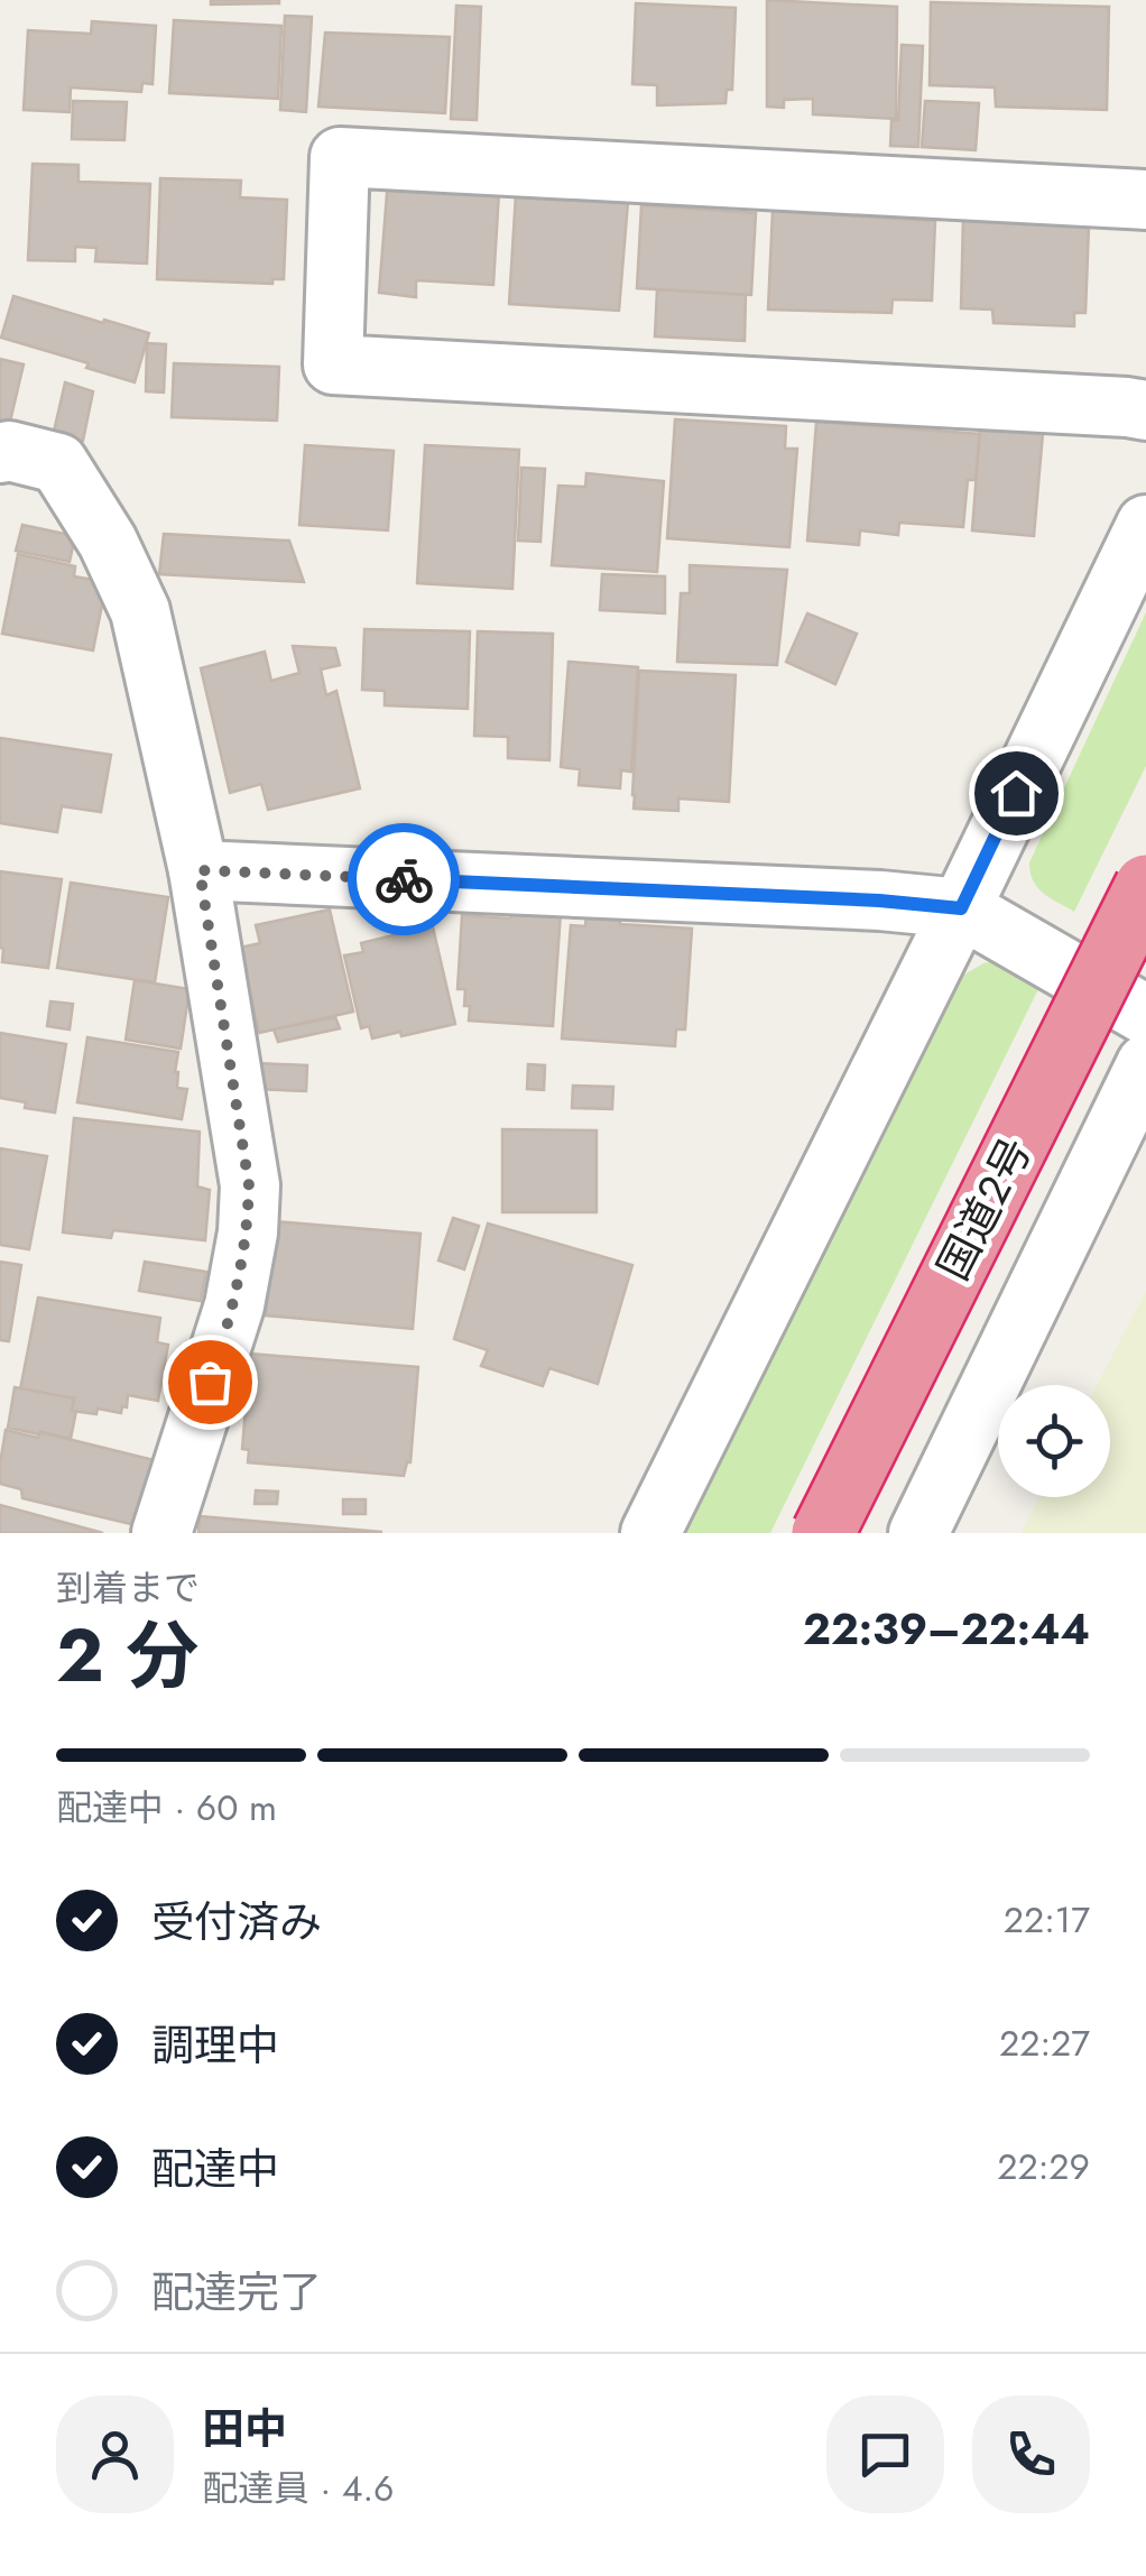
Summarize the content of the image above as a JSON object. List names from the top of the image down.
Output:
{
  "streets": {
    "highway": ["国道2号"]
  },
  "page": {
    "heading": ["2 分", "到着まで", "22:39–22:44"],
    "panel": ["田中", "配達員 · 4.6"],
    "bar": "配達中 · 60 m",
    "list": [
      ["受付済み", "22:17"],
      ["調理中", "22:27"],
      ["配達中", "22:29"],
      "配達完了"
    ]
  }
}
